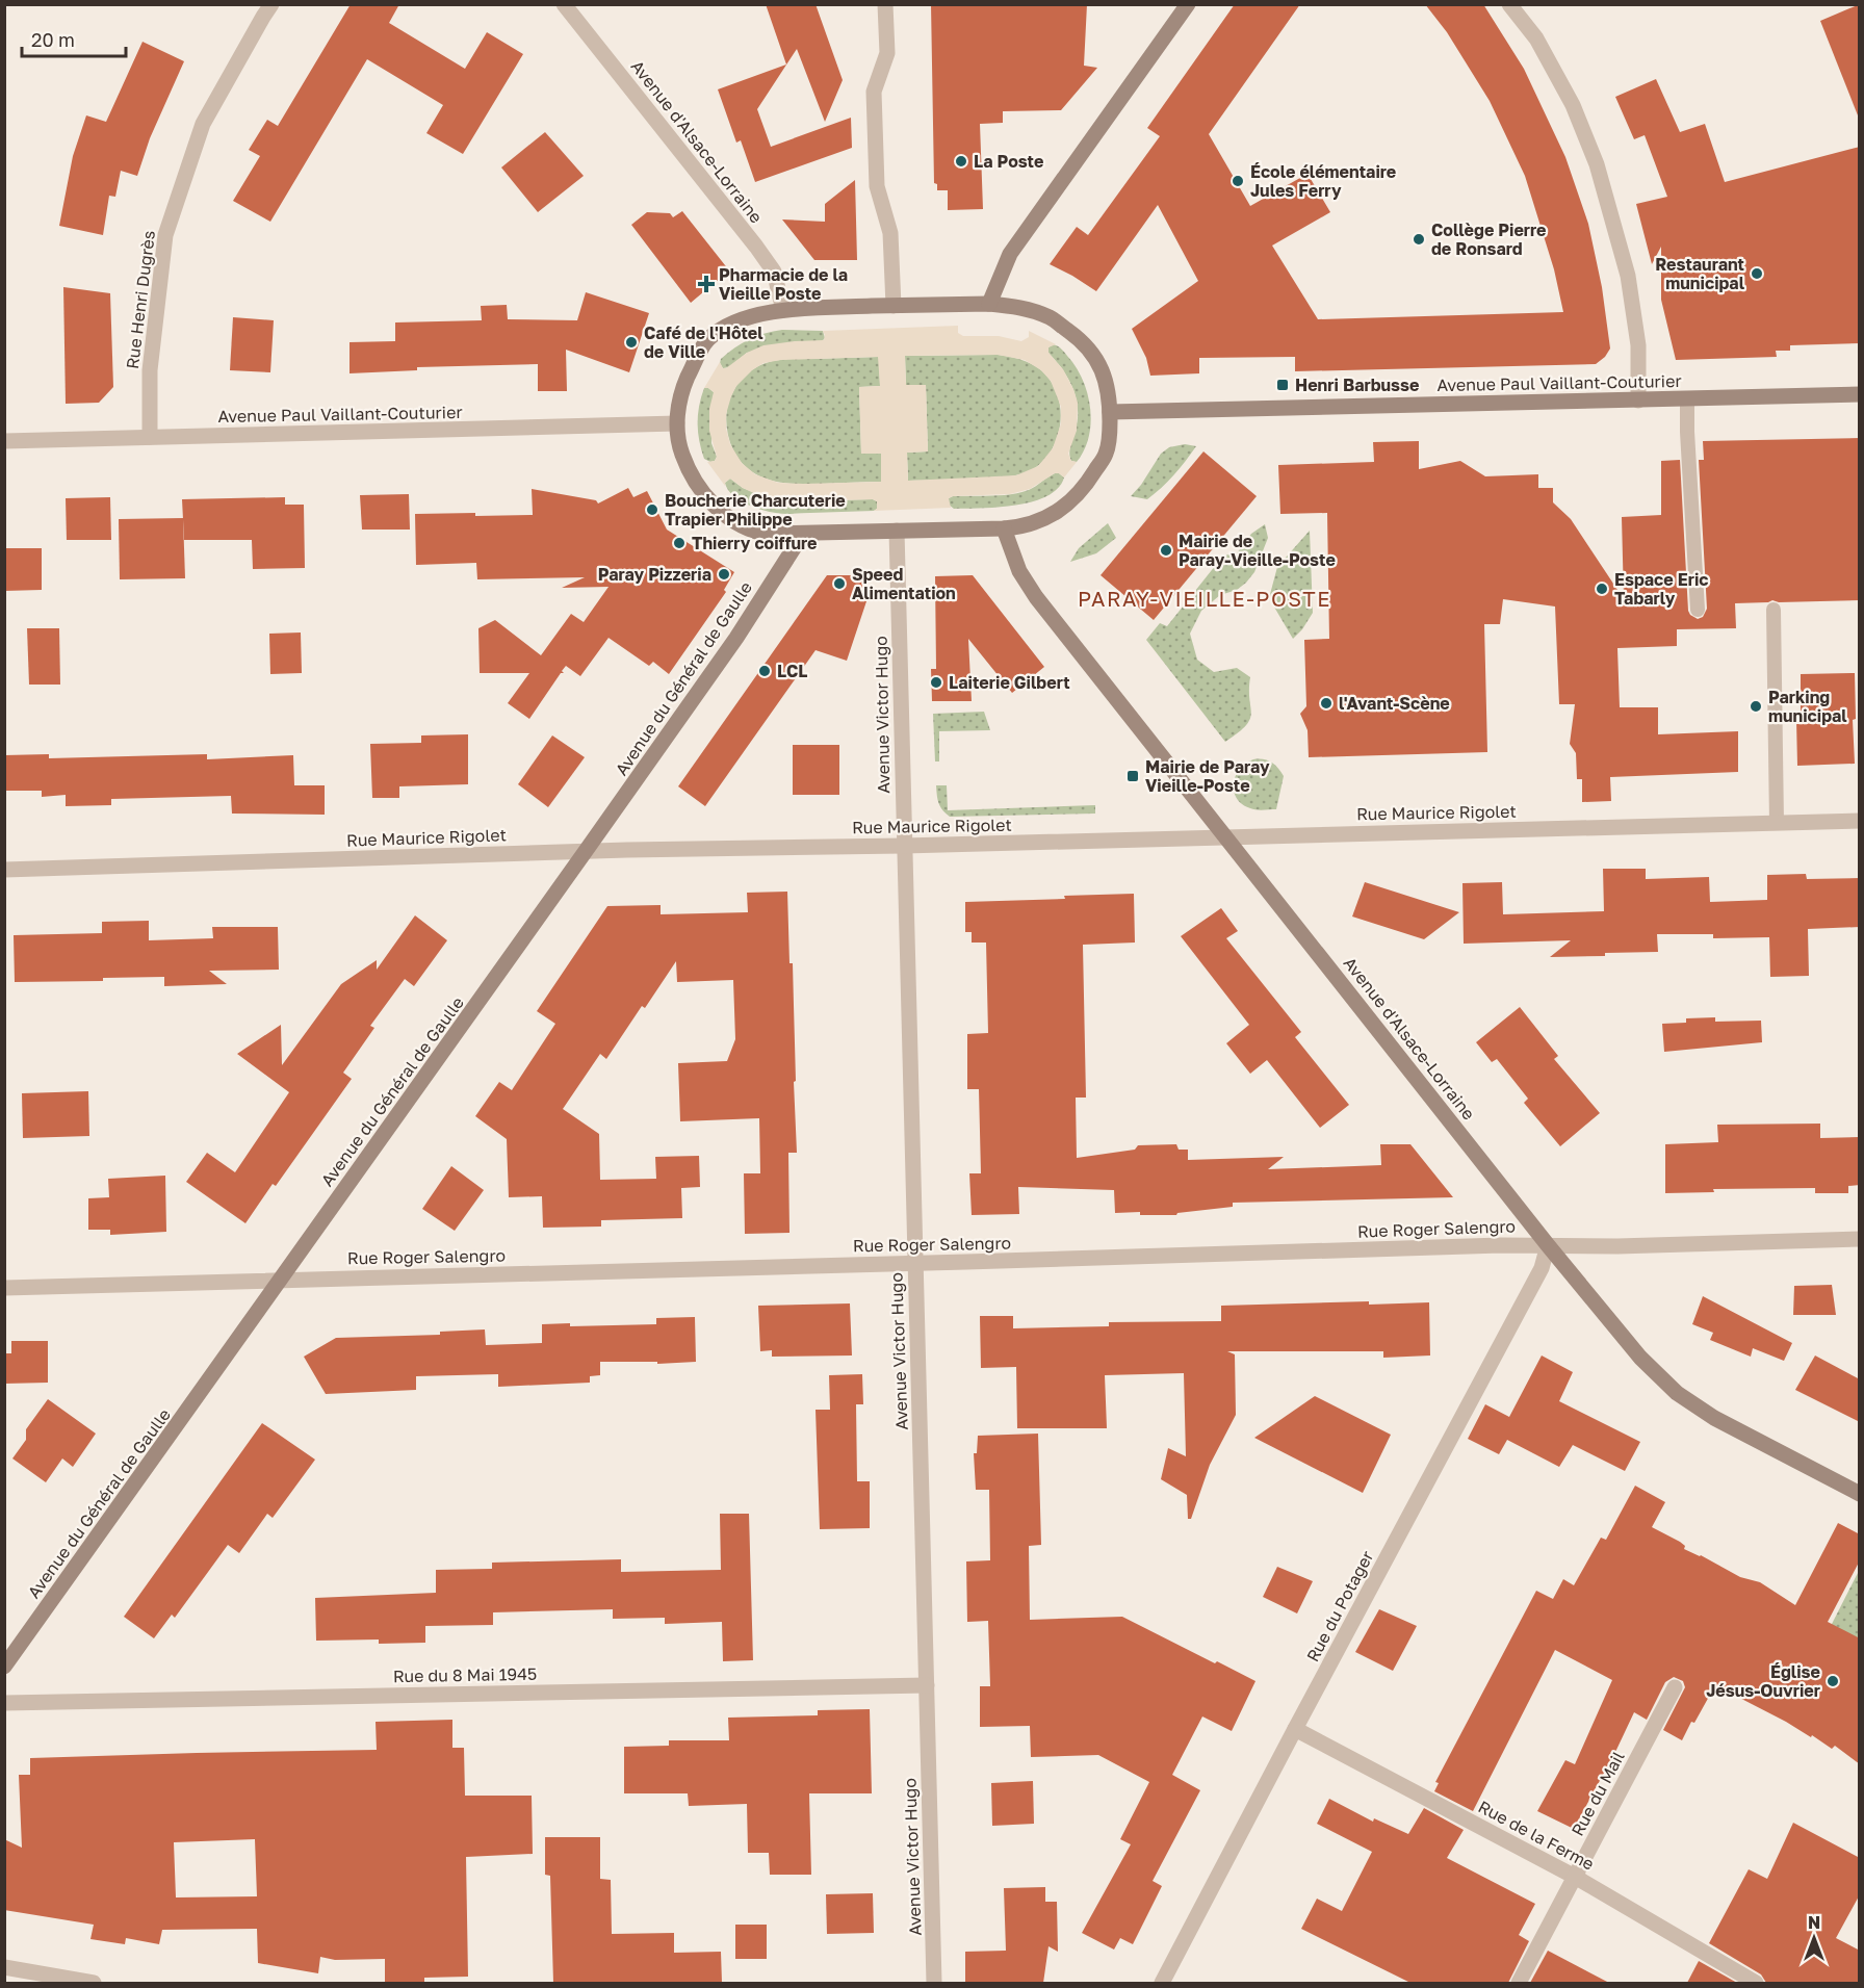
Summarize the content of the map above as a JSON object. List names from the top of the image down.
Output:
{
  "streets": {
    "street": [
      "Avenue d'Alsace-Lorraine",
      "Rue Henri Dugrès",
      "Avenue Paul Vaillant-Couturier",
      "Avenue du Général de Gaulle",
      "Avenue Victor Hugo",
      "Rue Maurice Rigolet",
      "Rue Roger Salengro",
      "Rue du Potager",
      "Rue du 8 Mai 1945",
      "Rue du Mail",
      "Rue de la Ferme"
    ]
  },
  "crossings": [
    ["Avenue d'Alsace-Lorraine", "Rue Maurice Rigolet"],
    ["Avenue d'Alsace-Lorraine", "Rue Roger Salengro"],
    ["Avenue d'Alsace-Lorraine", "Rue du Potager"],
    ["Rue Henri Dugrès", "Avenue Paul Vaillant-Couturier"],
    ["Avenue du Général de Gaulle", "Rue Maurice Rigolet"],
    ["Avenue du Général de Gaulle", "Rue Roger Salengro"],
    ["Avenue Victor Hugo", "Rue Maurice Rigolet"],
    ["Avenue Victor Hugo", "Rue Roger Salengro"],
    ["Avenue Victor Hugo", "Rue du 8 Mai 1945"],
    ["Rue Roger Salengro", "Rue du Potager"],
    ["Rue du Potager", "Rue de la Ferme"],
    ["Rue du Mail", "Rue de la Ferme"]
  ],
  "districts": ["PARAY-VIEILLE-POSTE"],
  "places": {
    "other": [
      "La Poste",
      "École élémentaire Jules Ferry",
      "Collège Pierre de Ronsard",
      "Restaurant municipal",
      "Café de l'Hôtel de Ville",
      "Boucherie Charcuterie Trapier Philippe",
      "Thierry coiffure",
      "Mairie de Paray-Vieille-Poste",
      "Paray Pizzeria",
      "Speed Alimentation",
      "Espace Eric Tabarly",
      "LCL",
      "Laiterie Gilbert",
      "l'Avant-Scène",
      "Parking municipal",
      "Église Jésus-Ouvrier"
    ],
    "health": ["Pharmacie de la Vieille Poste"],
    "transit": ["Henri Barbusse", "Mairie de Paray Vieille-Poste"]
  },
  "scale_bar": "20 m",
  "north": "top"
}
